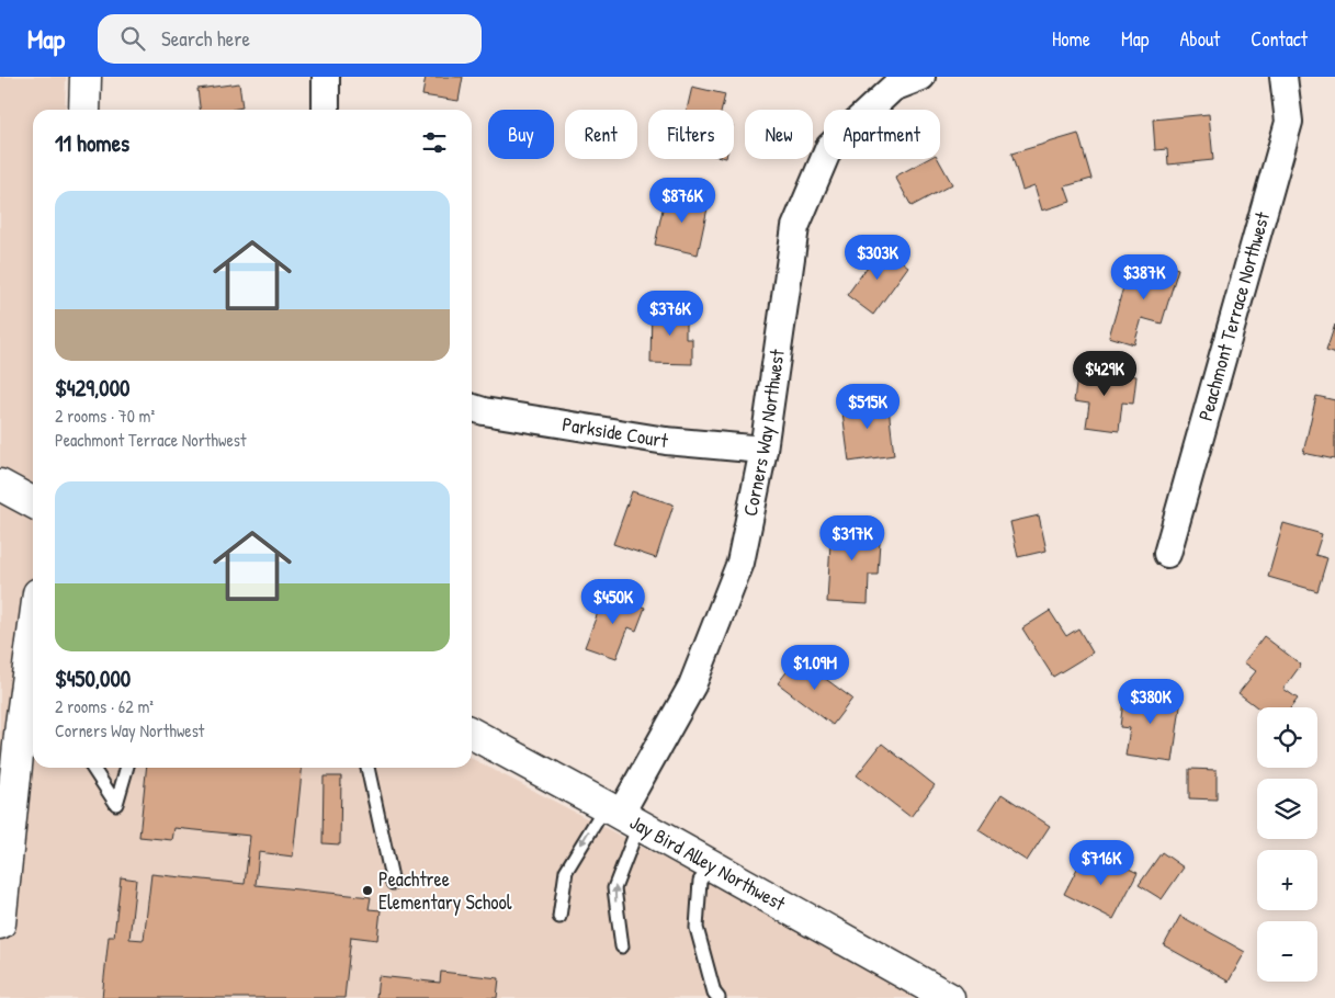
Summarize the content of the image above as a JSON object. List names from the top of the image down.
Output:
{
  "streets": {
    "street": [
      "Peachmont Terrace Northwest",
      "Parkside Court",
      "Corners Way Northwest",
      "Jay Bird Alley Northwest"
    ]
  },
  "crossings": [
    ["Parkside Court", "Corners Way Northwest"],
    ["Corners Way Northwest", "Jay Bird Alley Northwest"]
  ],
  "places": ["Peachtree Elementary School"],
  "page": {
    "header": "Map",
    "search": "Search here",
    "nav": [
      "Home",
      "Map",
      "About",
      "Contact"
    ],
    "chip": [
      "Buy",
      "Rent",
      "Filters",
      "New",
      "Apartment"
    ],
    "heading": "11 homes",
    "list": [
      {
        "name": "$429,000",
        "note": "2 rooms · 70 m² · Peachmont Terrace Northwest"
      },
      {
        "name": "$450,000",
        "note": "2 rooms · 62 m² · Corners Way Northwest"
      }
    ],
    "price": [
      "$876K",
      "$303K",
      "$387K",
      "$376K",
      "$429K",
      "$515K",
      "$317K",
      "$450K",
      "$1.09M",
      "$380K",
      "$716K"
    ],
    "map_buttons": ["+", "−"]
  }
}
